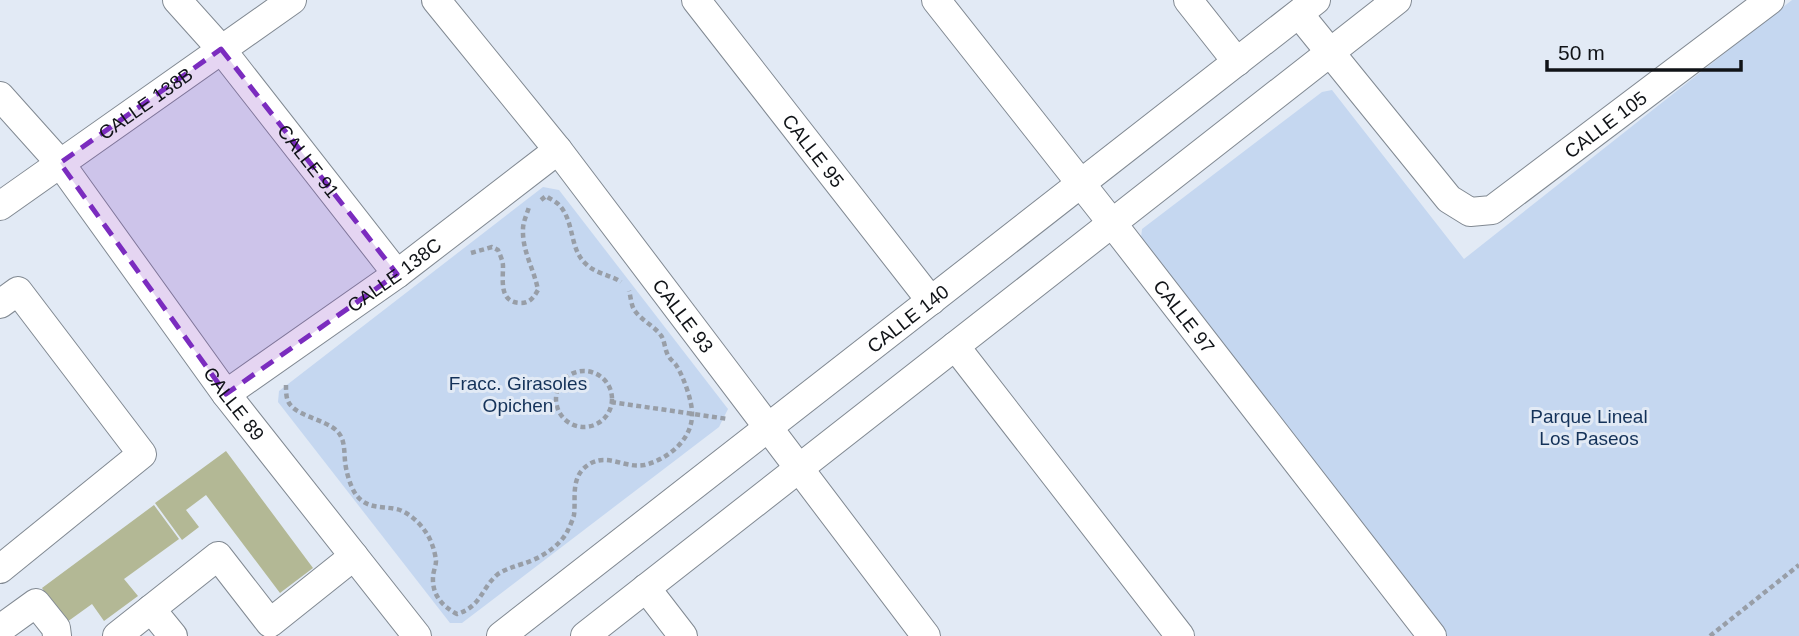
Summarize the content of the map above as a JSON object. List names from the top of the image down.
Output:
{
  "streets": {
    "street": [
      "CALLE 138B",
      "CALLE 105",
      "CALLE 95",
      "CALLE 91",
      "CALLE 138C",
      "CALLE 93",
      "CALLE 97",
      "CALLE 140",
      "CALLE 89"
    ]
  },
  "crossings": [
    ["CALLE 138B", "CALLE 91"],
    ["CALLE 138B", "CALLE 89"],
    ["CALLE 95", "CALLE 140"],
    ["CALLE 91", "CALLE 138C"],
    ["CALLE 138C", "CALLE 93"],
    ["CALLE 138C", "CALLE 89"],
    ["CALLE 93", "CALLE 140"],
    ["CALLE 97", "CALLE 140"]
  ],
  "parks": ["Fracc. Girasoles Opichen", "Parque Lineal Los Paseos"],
  "scale_bar": "50 m"
}
